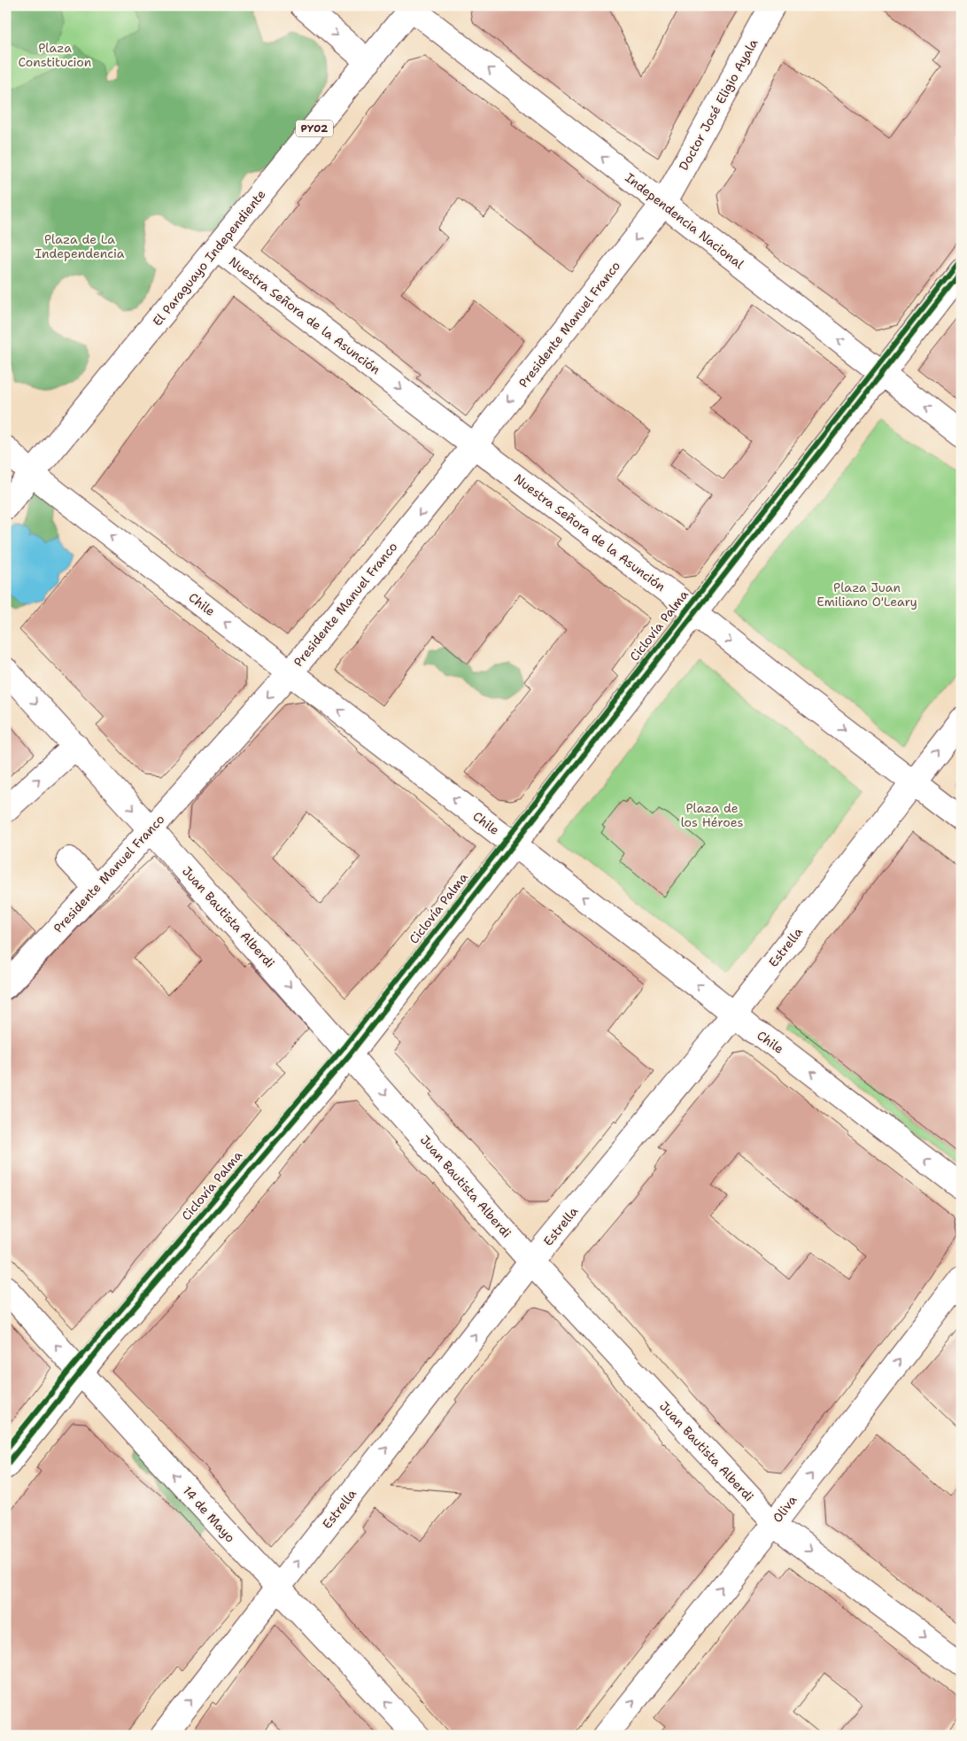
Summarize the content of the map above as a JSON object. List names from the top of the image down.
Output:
{
  "streets": {
    "main road": [
      "Doctor José Eligio Ayala",
      "PY02",
      "Independencia Nacional",
      "El Paraguayo Independiente",
      "Nuestra Señora de la Asunción",
      "Presidente Manuel Franco",
      "Chile",
      "Juan Bautista Alberdi",
      "Estrella",
      "Oliva",
      "14 de Mayo"
    ],
    "cycle path": ["Ciclovía Palma"]
  },
  "crossings": [
    ["Doctor José Eligio Ayala", "Independencia Nacional"],
    ["Doctor José Eligio Ayala", "Presidente Manuel Franco"],
    ["Independencia Nacional", "El Paraguayo Independiente"],
    ["Independencia Nacional", "Presidente Manuel Franco"],
    ["El Paraguayo Independiente", "Nuestra Señora de la Asunción"],
    ["El Paraguayo Independiente", "Chile"],
    ["Nuestra Señora de la Asunción", "Presidente Manuel Franco"],
    ["Nuestra Señora de la Asunción", "Estrella"],
    ["Presidente Manuel Franco", "Chile"],
    ["Presidente Manuel Franco", "Juan Bautista Alberdi"],
    ["Chile", "Estrella"],
    ["Juan Bautista Alberdi", "Estrella"],
    ["Juan Bautista Alberdi", "Oliva"],
    ["Estrella", "14 de Mayo"]
  ],
  "one_way": [
    "Independencia Nacional",
    "Nuestra Señora de la Asunción",
    "Presidente Manuel Franco",
    "Chile",
    "Juan Bautista Alberdi",
    "Estrella",
    "Oliva",
    "14 de Mayo"
  ],
  "parks": [
    "Plaza Constitucion",
    "Plaza de La Independencia",
    "Plaza Juan Emiliano O'Leary",
    "Plaza de los Héroes"
  ]
}
